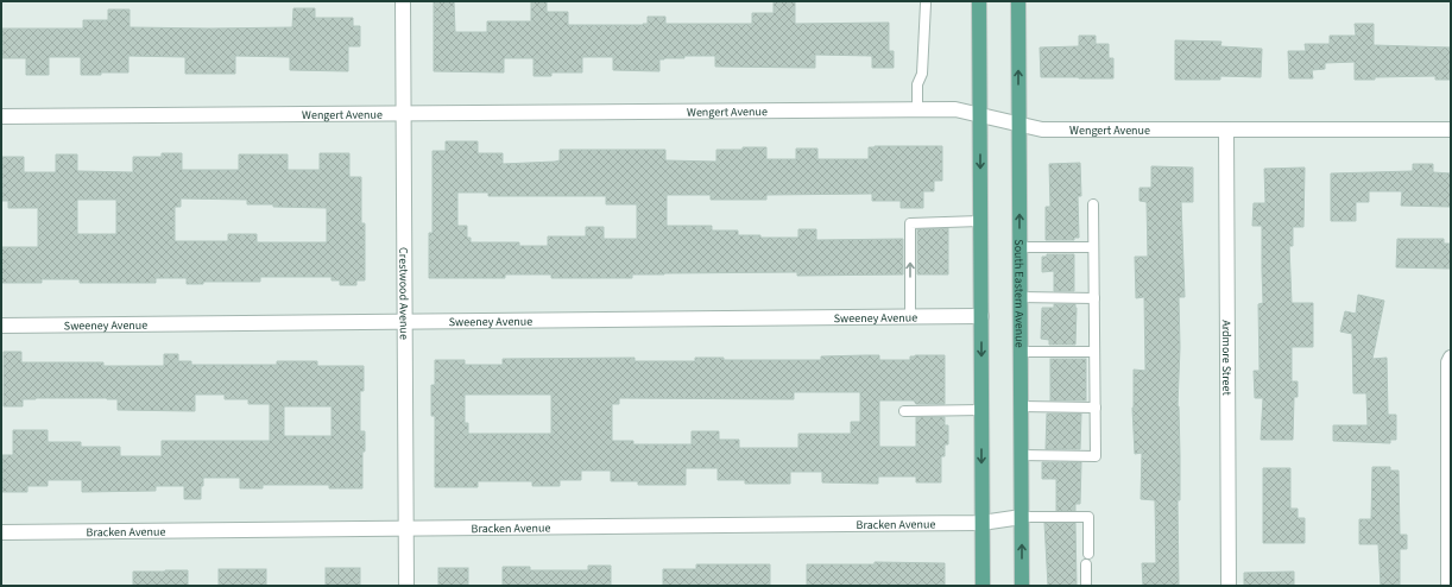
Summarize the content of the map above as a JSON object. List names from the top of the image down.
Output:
{
  "streets": {
    "main road": ["South Eastern Avenue"],
    "street": [
      "Wengert Avenue",
      "Crestwood Avenue",
      "Sweeney Avenue",
      "Ardmore Street",
      "Bracken Avenue"
    ]
  },
  "crossings": [
    ["Wengert Avenue", "Crestwood Avenue"],
    ["Wengert Avenue", "South Eastern Avenue"],
    ["Wengert Avenue", "Ardmore Street"],
    ["Crestwood Avenue", "Sweeney Avenue"],
    ["Crestwood Avenue", "Bracken Avenue"],
    ["South Eastern Avenue", "Bracken Avenue"]
  ]
}
